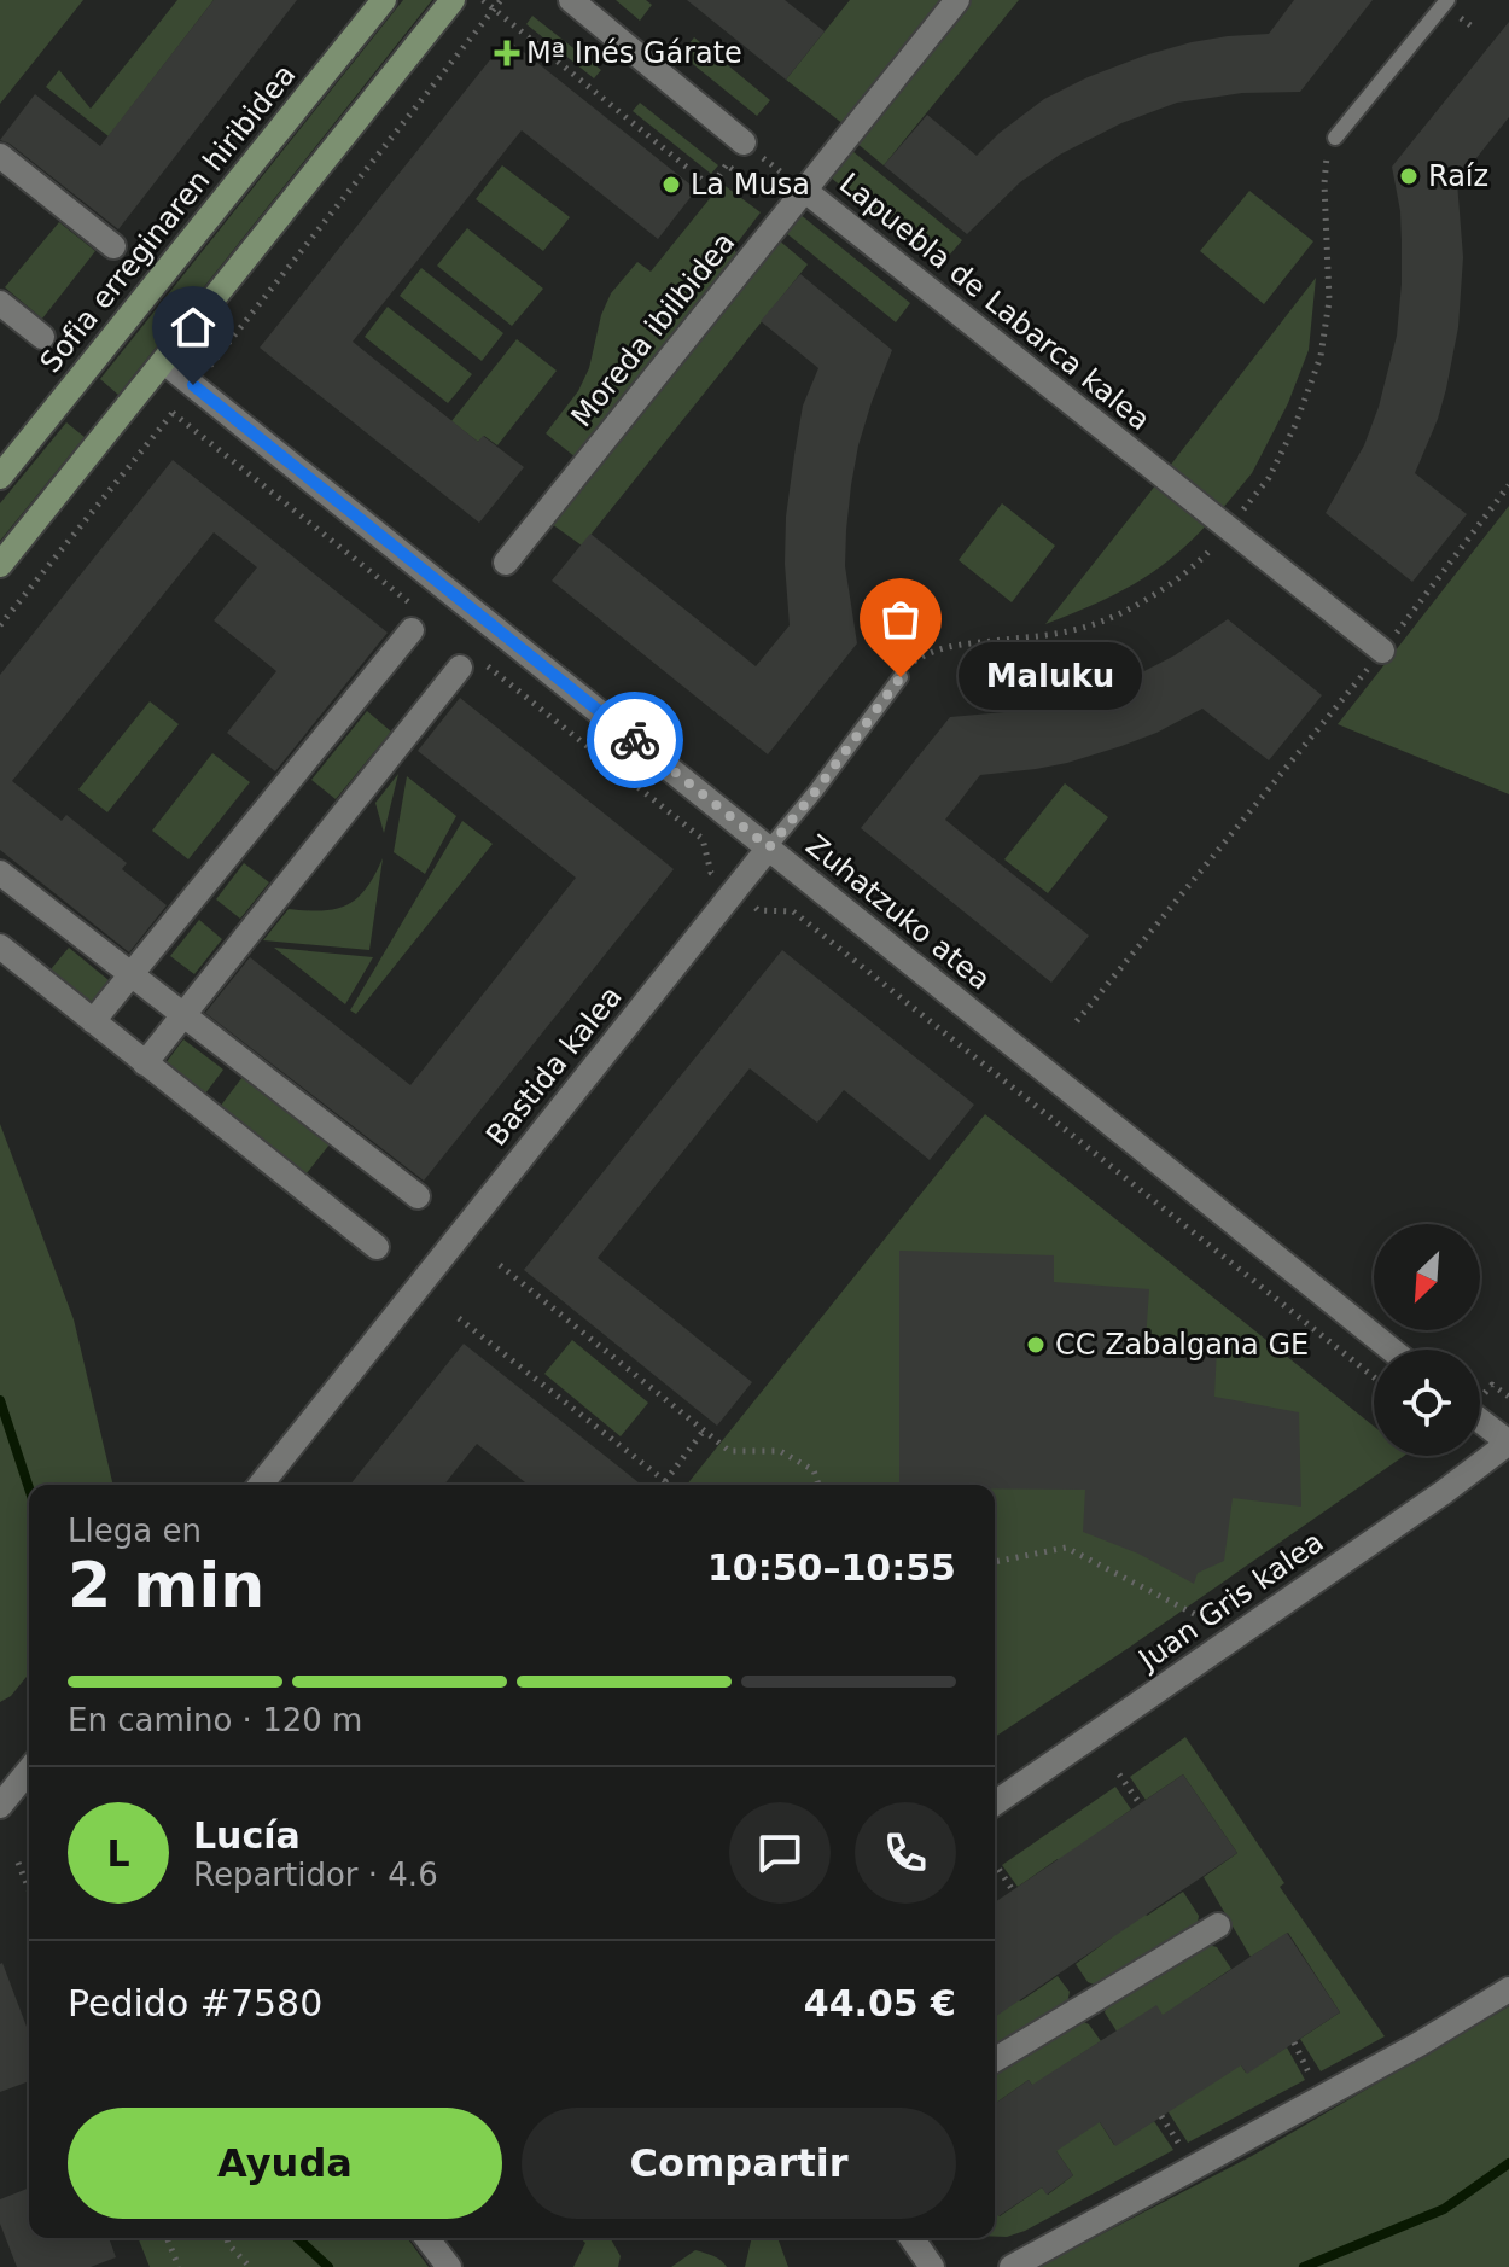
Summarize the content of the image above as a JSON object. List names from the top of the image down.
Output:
{
  "streets": {
    "main road": ["Sofia erreginaren hiribidea"],
    "street": [
      "Lapuebla de Labarca kalea",
      "Moreda ibilbidea",
      "Zuhatzuko atea",
      "Bastida kalea",
      "Juan Gris kalea"
    ]
  },
  "crossings": [
    ["Lapuebla de Labarca kalea", "Moreda ibilbidea"],
    ["Zuhatzuko atea", "Bastida kalea"]
  ],
  "places": {
    "health": ["Mª Inés Gárate"],
    "other": [
      "Raíz",
      "La Musa",
      "Maluku",
      "CC Zabalgana GE"
    ]
  },
  "north": "bottom left",
  "page": {
    "bubble": "Maluku",
    "heading": ["2 min", "Llega en", "10:50–10:55"],
    "panel": [
      "Lucía",
      "Repartidor · 4.6",
      "Pedido #7580",
      "44.05 €"
    ],
    "bar": "En camino · 120 m",
    "round": "L",
    "buttons": ["Ayuda", "Compartir"]
  }
}
